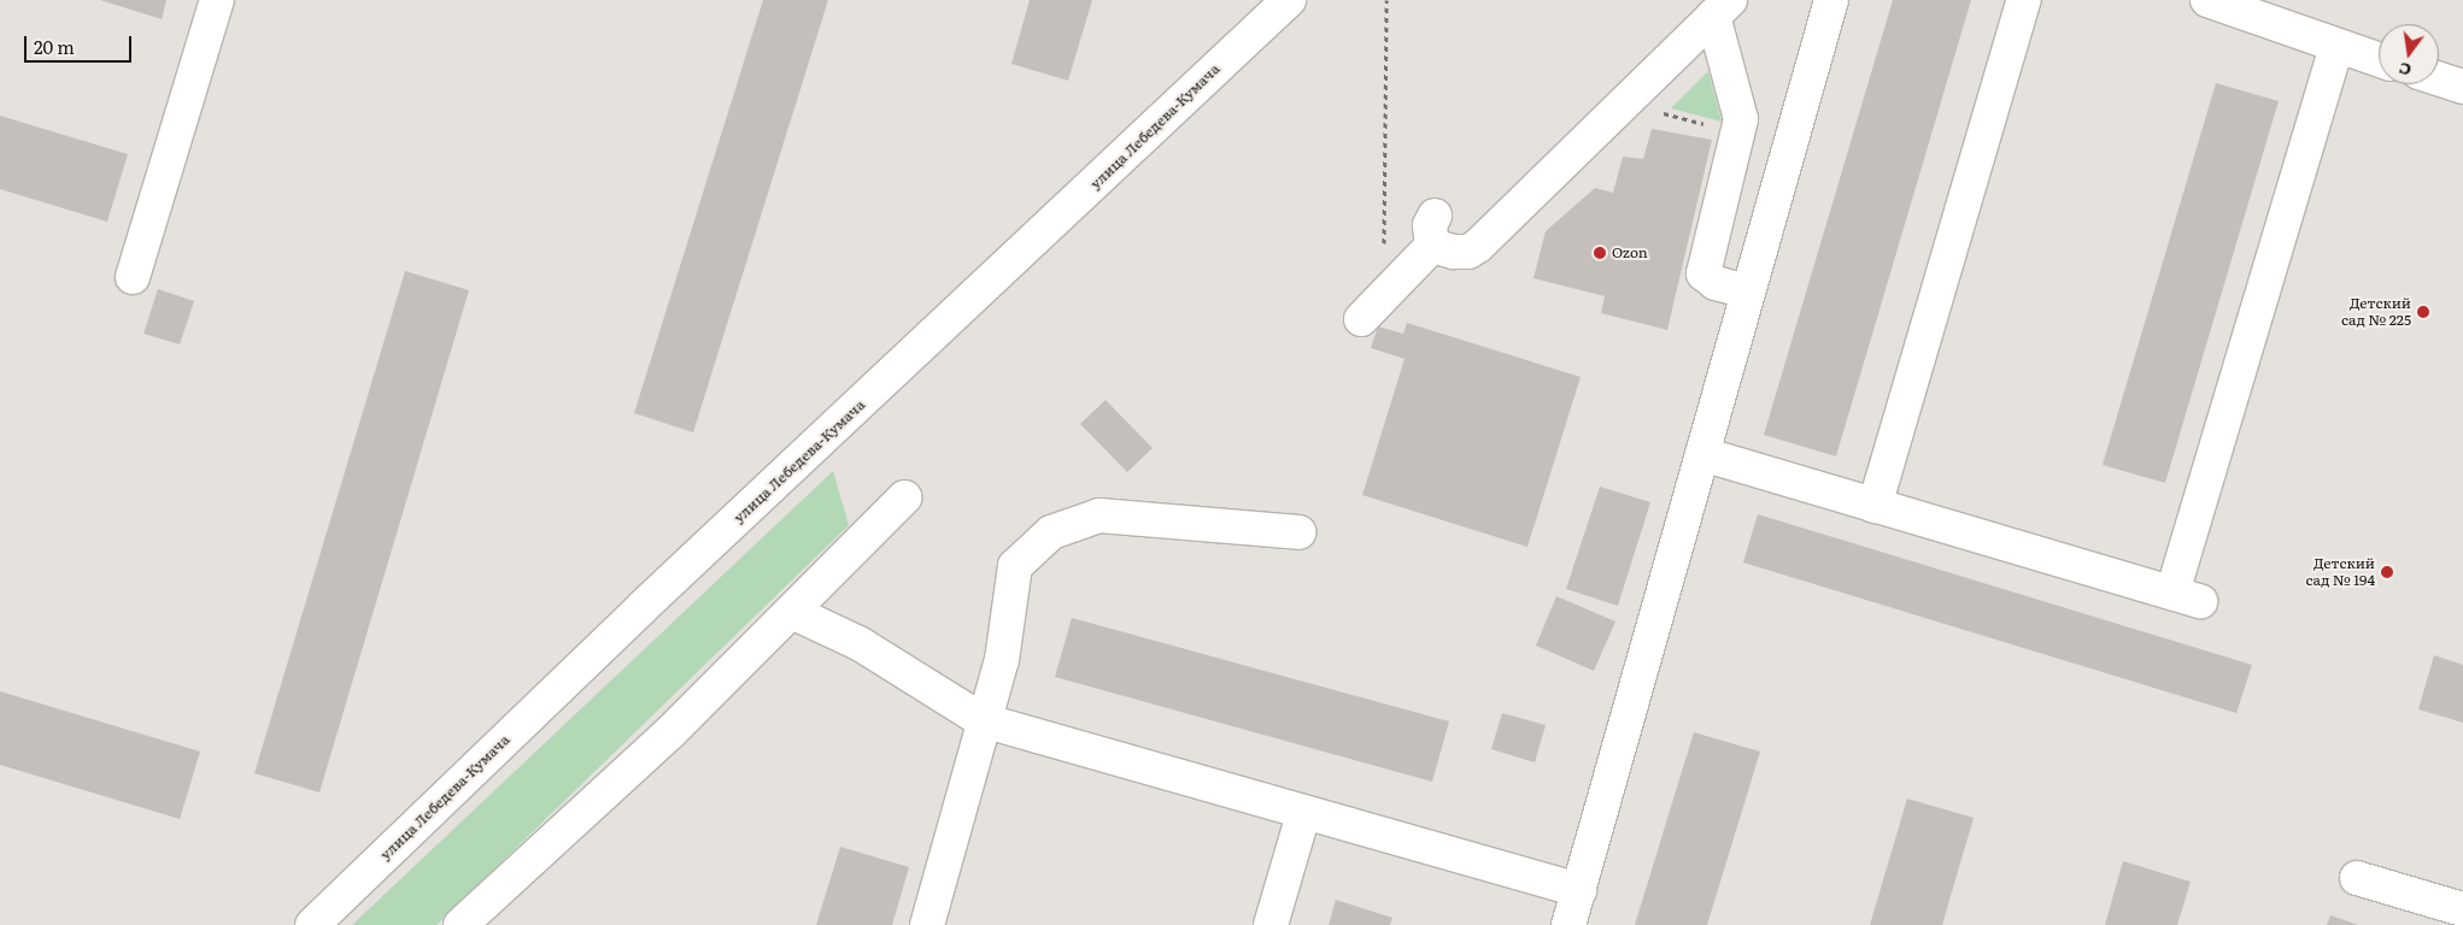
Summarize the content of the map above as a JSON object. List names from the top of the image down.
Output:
{
  "streets": {
    "street": ["улица Лебедева-Кумача"]
  },
  "places": ["Ozon", "Детский сад № 225", "Детский сад № 194"],
  "scale_bar": "20 m",
  "north": "bottom"
}
